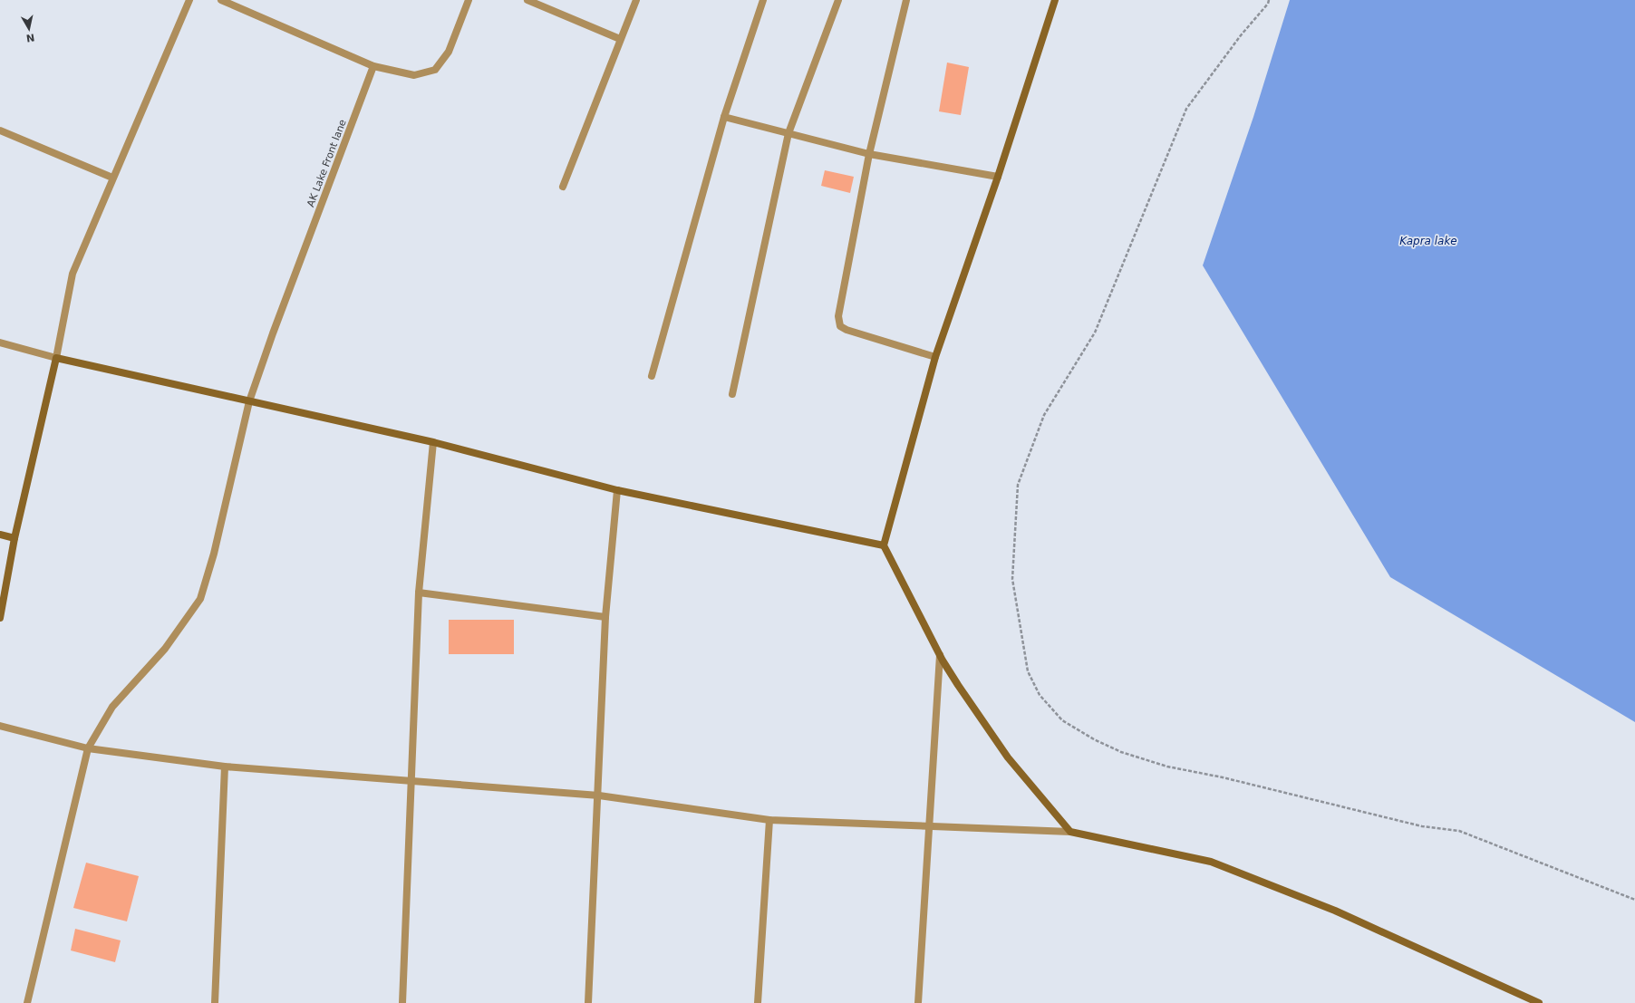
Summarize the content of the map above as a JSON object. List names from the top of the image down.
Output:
{
  "streets": {
    "street": ["AK Lake Front lane"]
  },
  "water": ["Kapra lake"],
  "north": "bottom"
}
